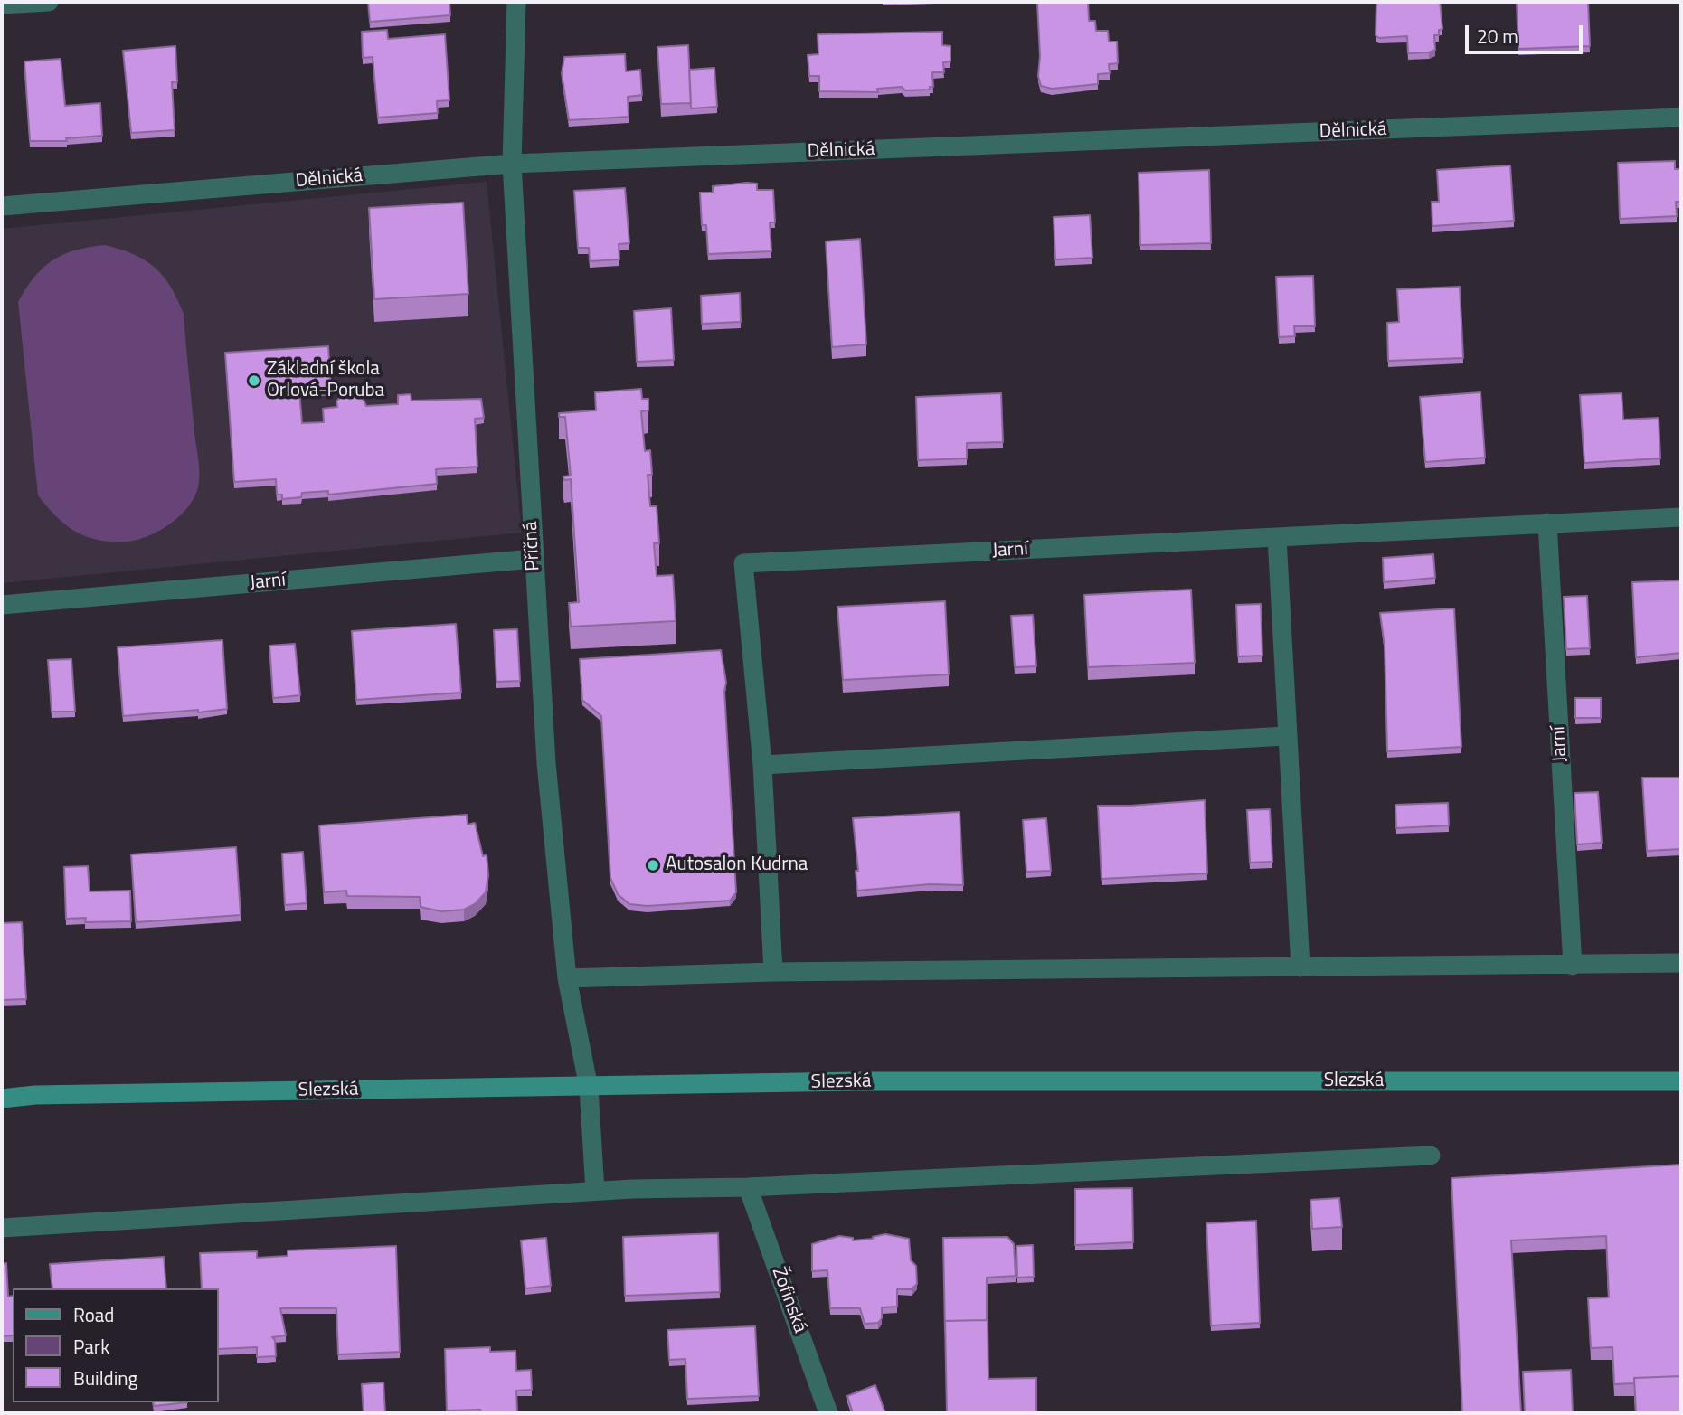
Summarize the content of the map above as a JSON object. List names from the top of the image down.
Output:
{
  "streets": {
    "street": [
      "Dělnická",
      "Příčná",
      "Jarní",
      "Slezská",
      "Žofinská"
    ]
  },
  "crossings": [
    ["Dělnická", "Příčná"],
    ["Příčná", "Jarní"],
    ["Příčná", "Slezská"]
  ],
  "places": ["Základní škola Orlová-Poruba", "Autosalon Kudrna"],
  "legend": ["Road", "Park", "Building"],
  "scale_bar": "20 m"
}
